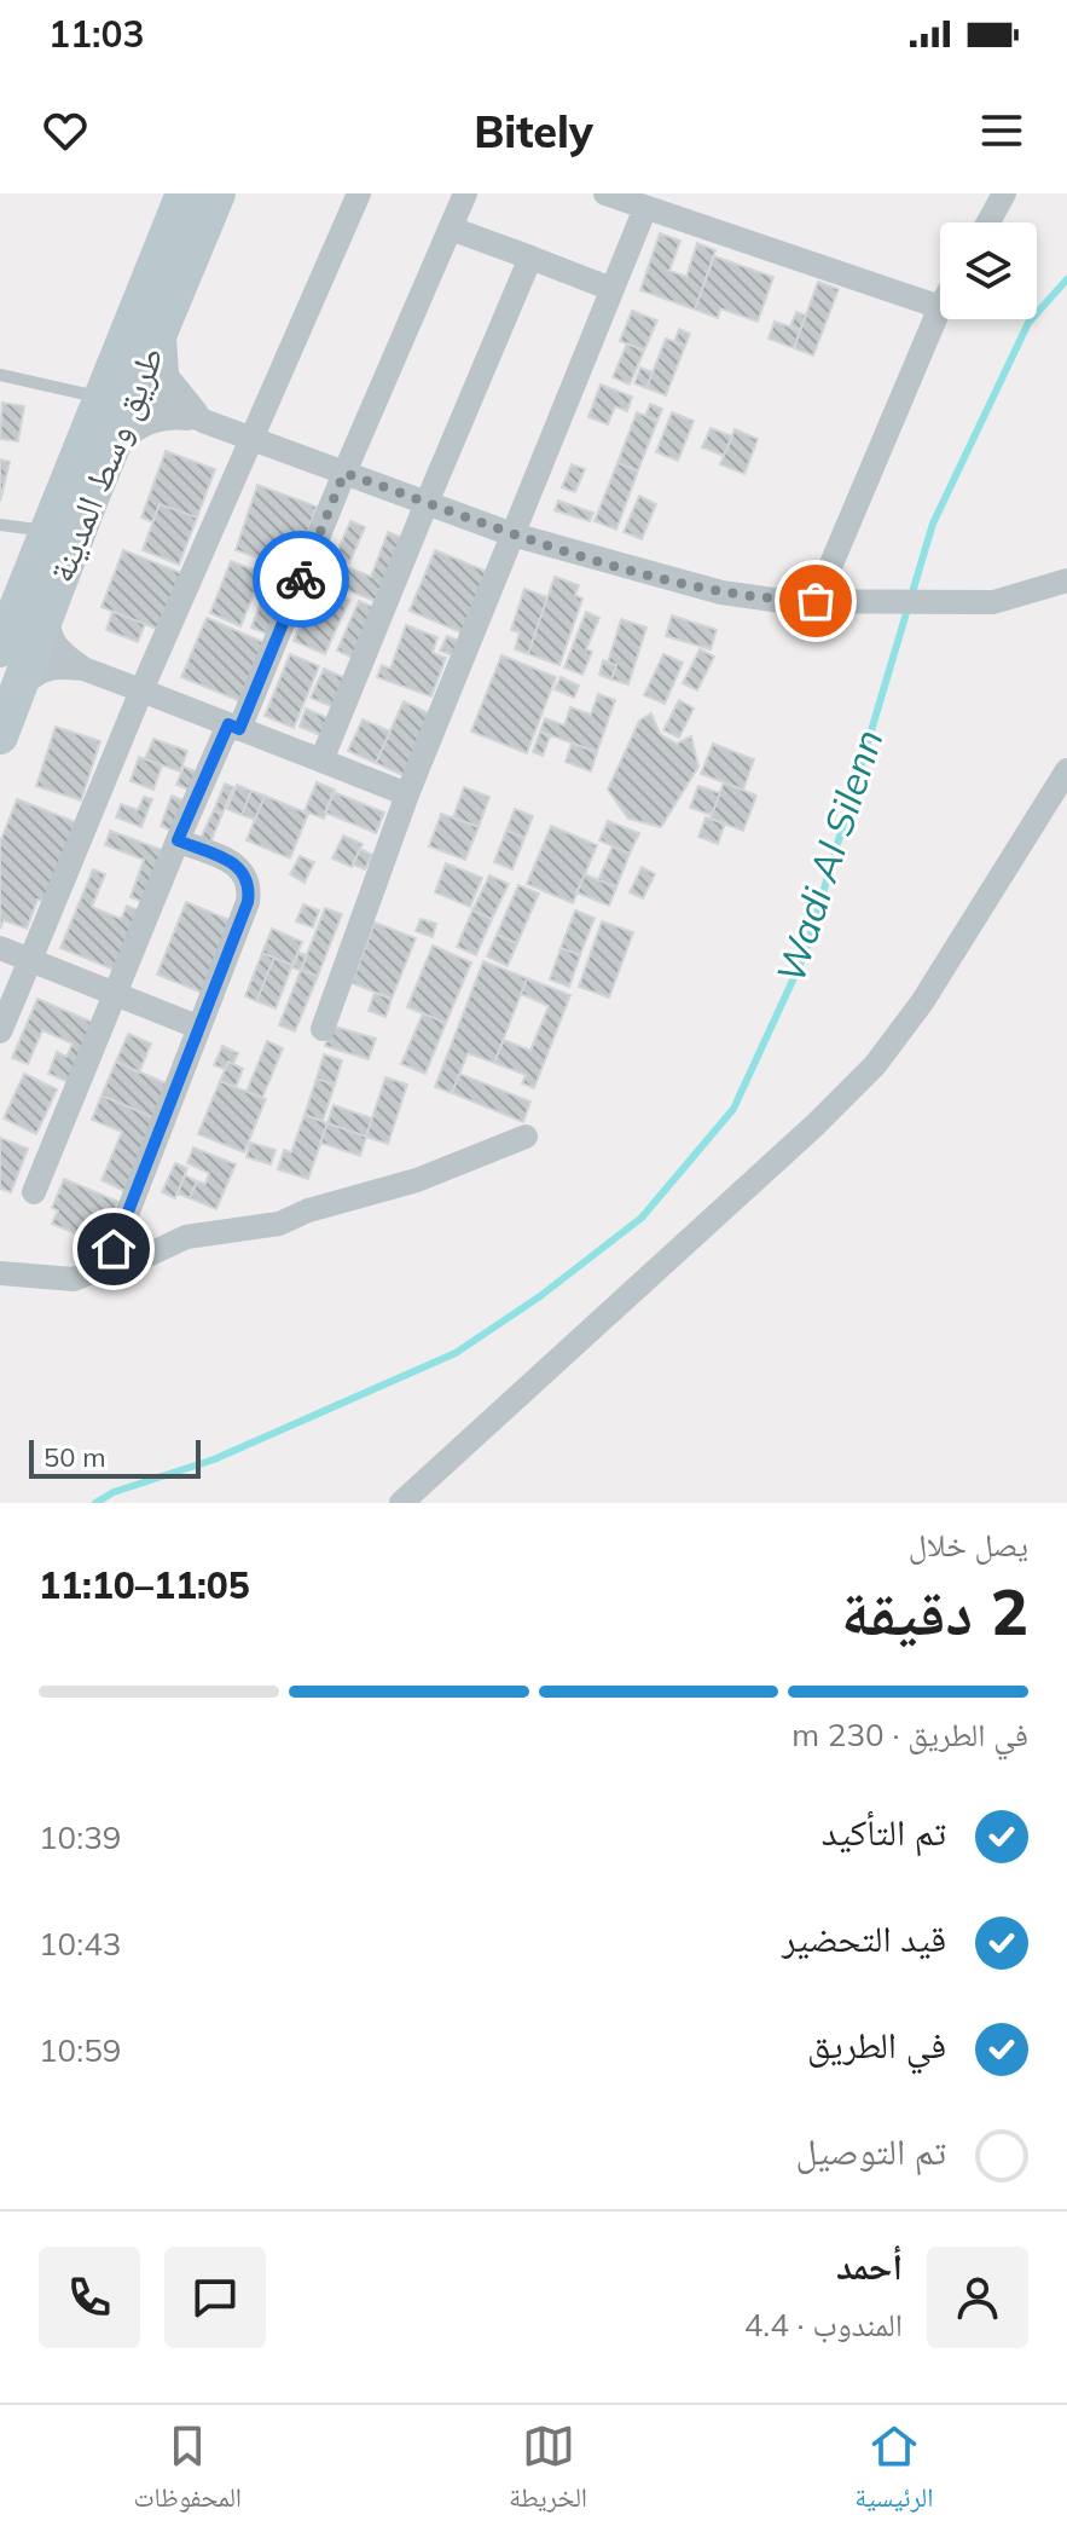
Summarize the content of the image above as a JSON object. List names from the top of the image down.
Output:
{
  "streets": {
    "main road": ["طريق وسط المدينة"]
  },
  "water": ["Wadi Al Silenn"],
  "scale_bar": "50 m",
  "page": {
    "status": "11:03",
    "header": "Bitely",
    "scale": "50 m",
    "heading": ["2 دقيقة", "يصل خلال", "11:05–11:10"],
    "panel": ["أحمد", "المندوب · 4.4"],
    "bar": "في الطريق · 230 m",
    "list": [
      ["تم التأكيد", "10:39"],
      ["قيد التحضير", "10:43"],
      ["في الطريق", "10:59"],
      "تم التوصيل"
    ],
    "tabs": ["الرئيسية", "الخريطة", "المحفوظات"]
  }
}
